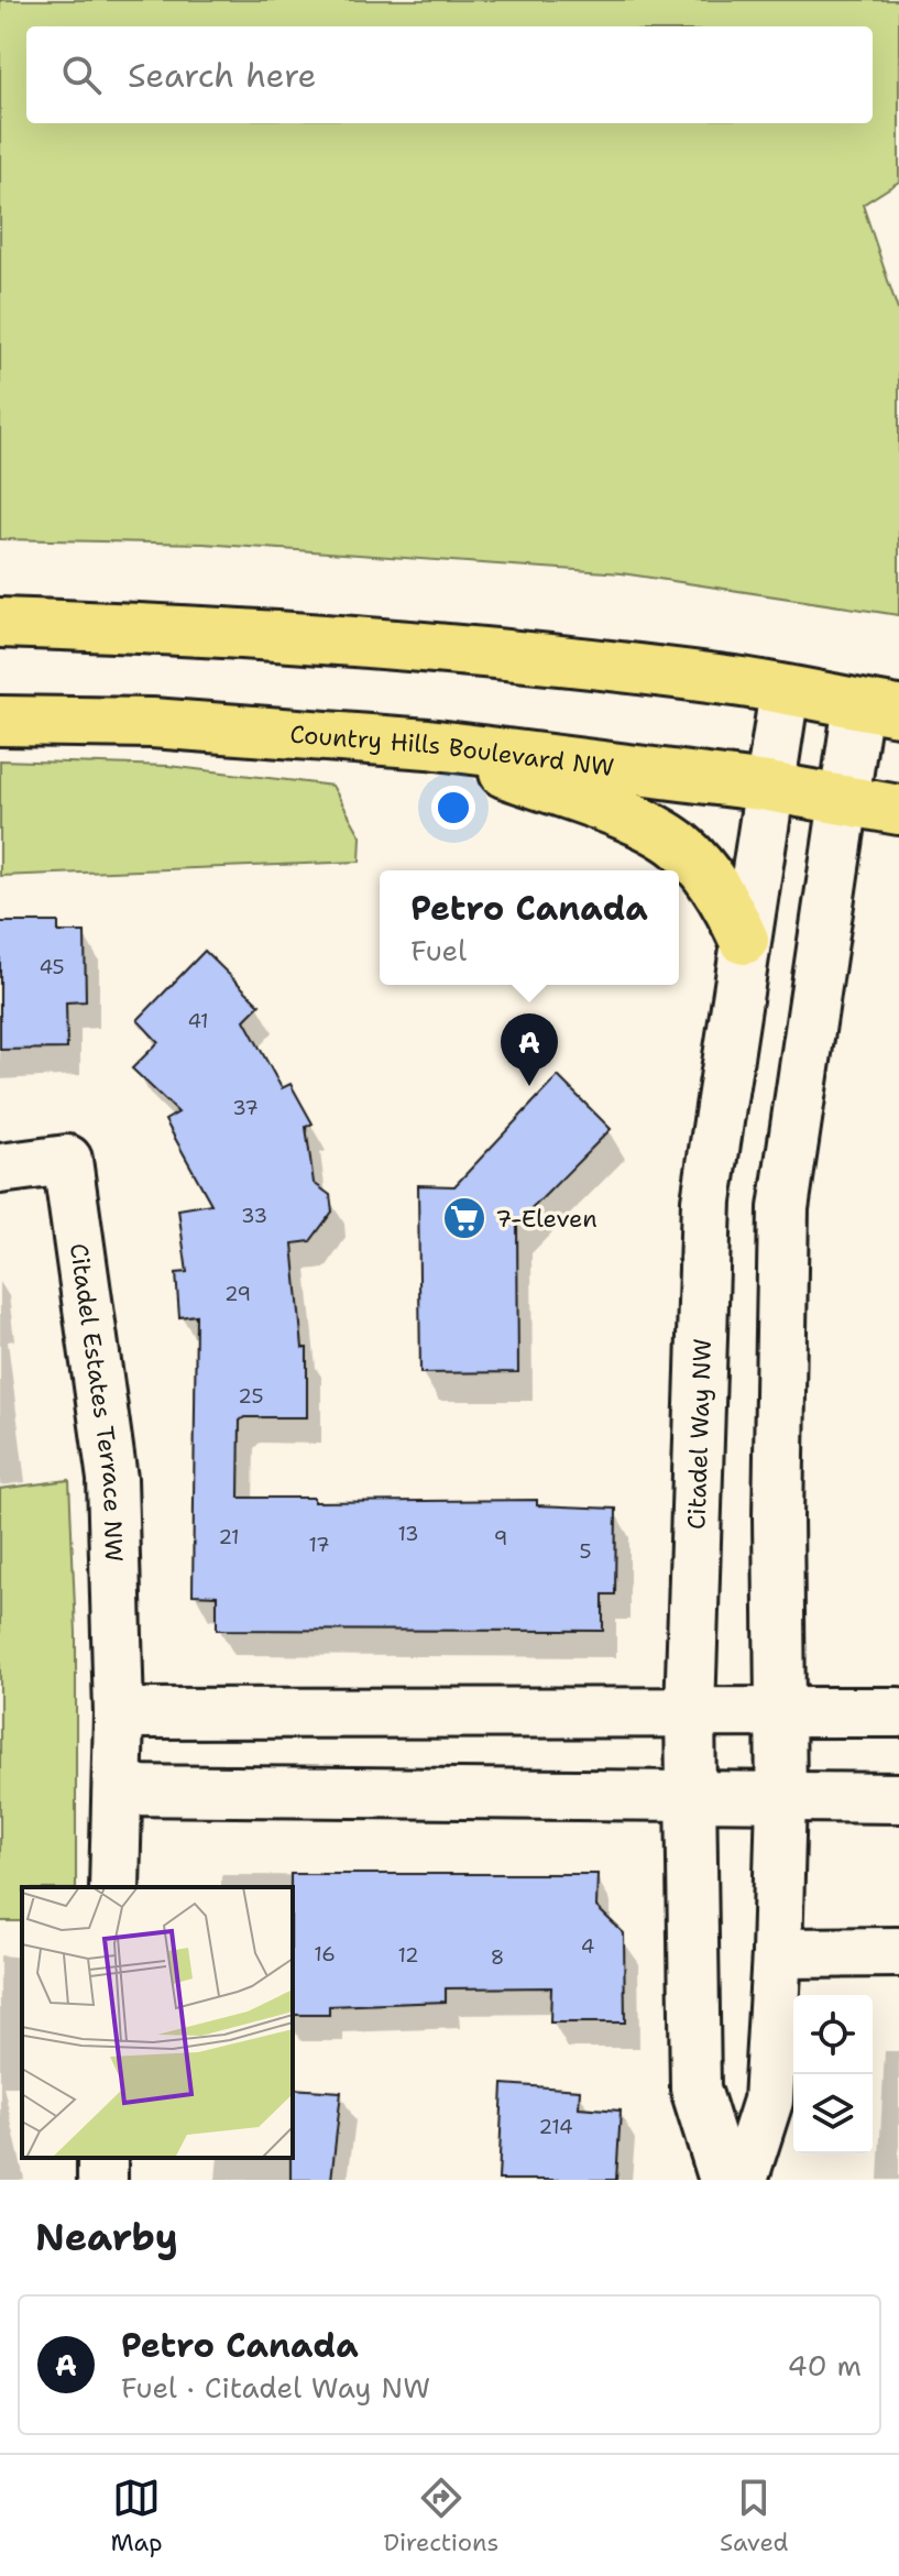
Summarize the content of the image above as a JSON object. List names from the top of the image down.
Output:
{
  "streets": {
    "main road": ["Country Hills Boulevard NW"],
    "street": ["Citadel Estates Terrace NW", "Citadel Way NW"]
  },
  "crossings": [
    ["Country Hills Boulevard NW", "Citadel Way NW"]
  ],
  "places": {
    "supermarket": ["7-Eleven"]
  },
  "house_numbers": [
    "45",
    "41",
    "37",
    "33",
    "29",
    "25",
    "13",
    "21",
    "9",
    "17",
    "5",
    "4",
    "16",
    "12",
    "8",
    "214"
  ],
  "page": {
    "search": "Search here",
    "popup": ["Petro Canada", "Fuel"],
    "pins": "A",
    "heading": "Nearby",
    "list": [
      {
        "mark": "A",
        "name": "Petro Canada",
        "note": "Fuel · Citadel Way NW",
        "value": "40 m"
      }
    ],
    "nav": ["Map", "Directions", "Saved"]
  }
}
